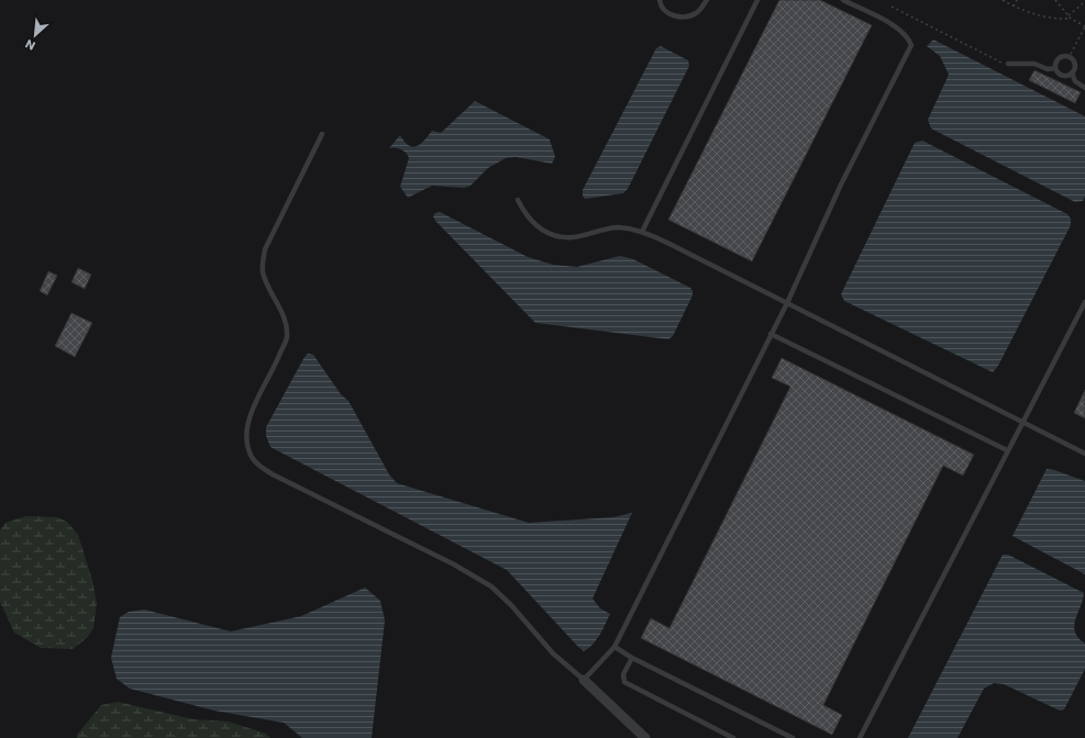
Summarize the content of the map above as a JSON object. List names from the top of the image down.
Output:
{
  "north": "bottom left"
}
